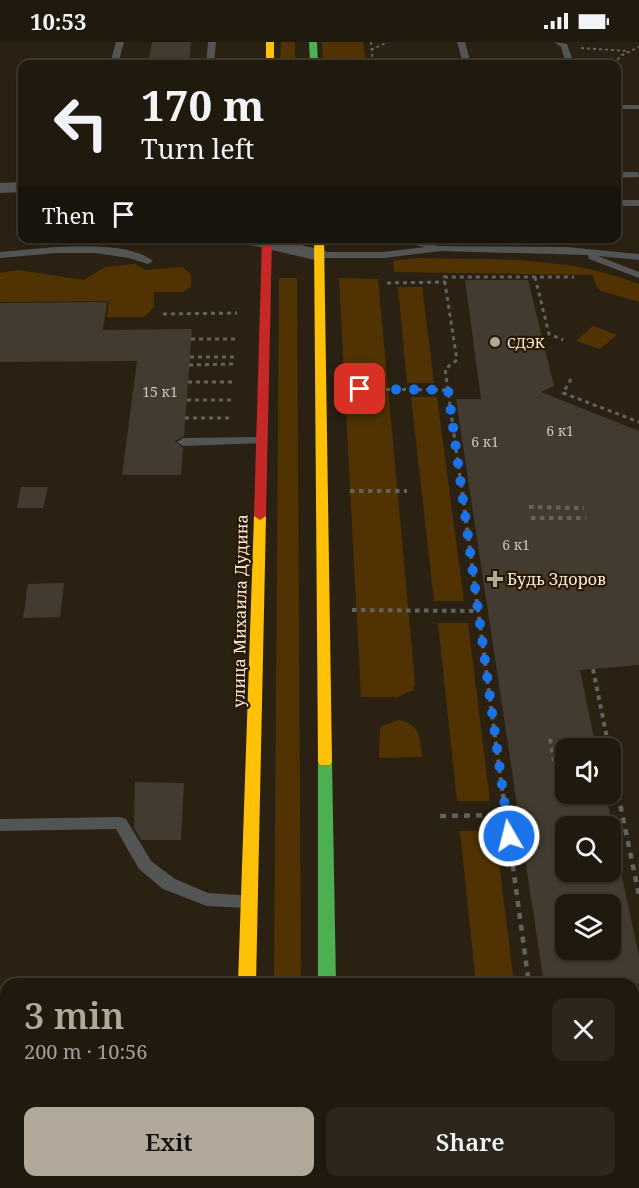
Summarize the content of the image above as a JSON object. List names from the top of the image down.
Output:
{
  "streets": {
    "street": ["улица Михаила Дудина"]
  },
  "places": {
    "other": ["СДЭК"],
    "health": ["Будь Здоров"]
  },
  "house_numbers": [
    "15 к1",
    "6 к1",
    "6 к1",
    "6 к1"
  ],
  "page": {
    "status": "10:53",
    "turn": ["170 m", "Turn left"],
    "then": "Then",
    "heading": ["3 min", "200 m · 10:56"],
    "buttons": ["Exit", "Share"]
  }
}
